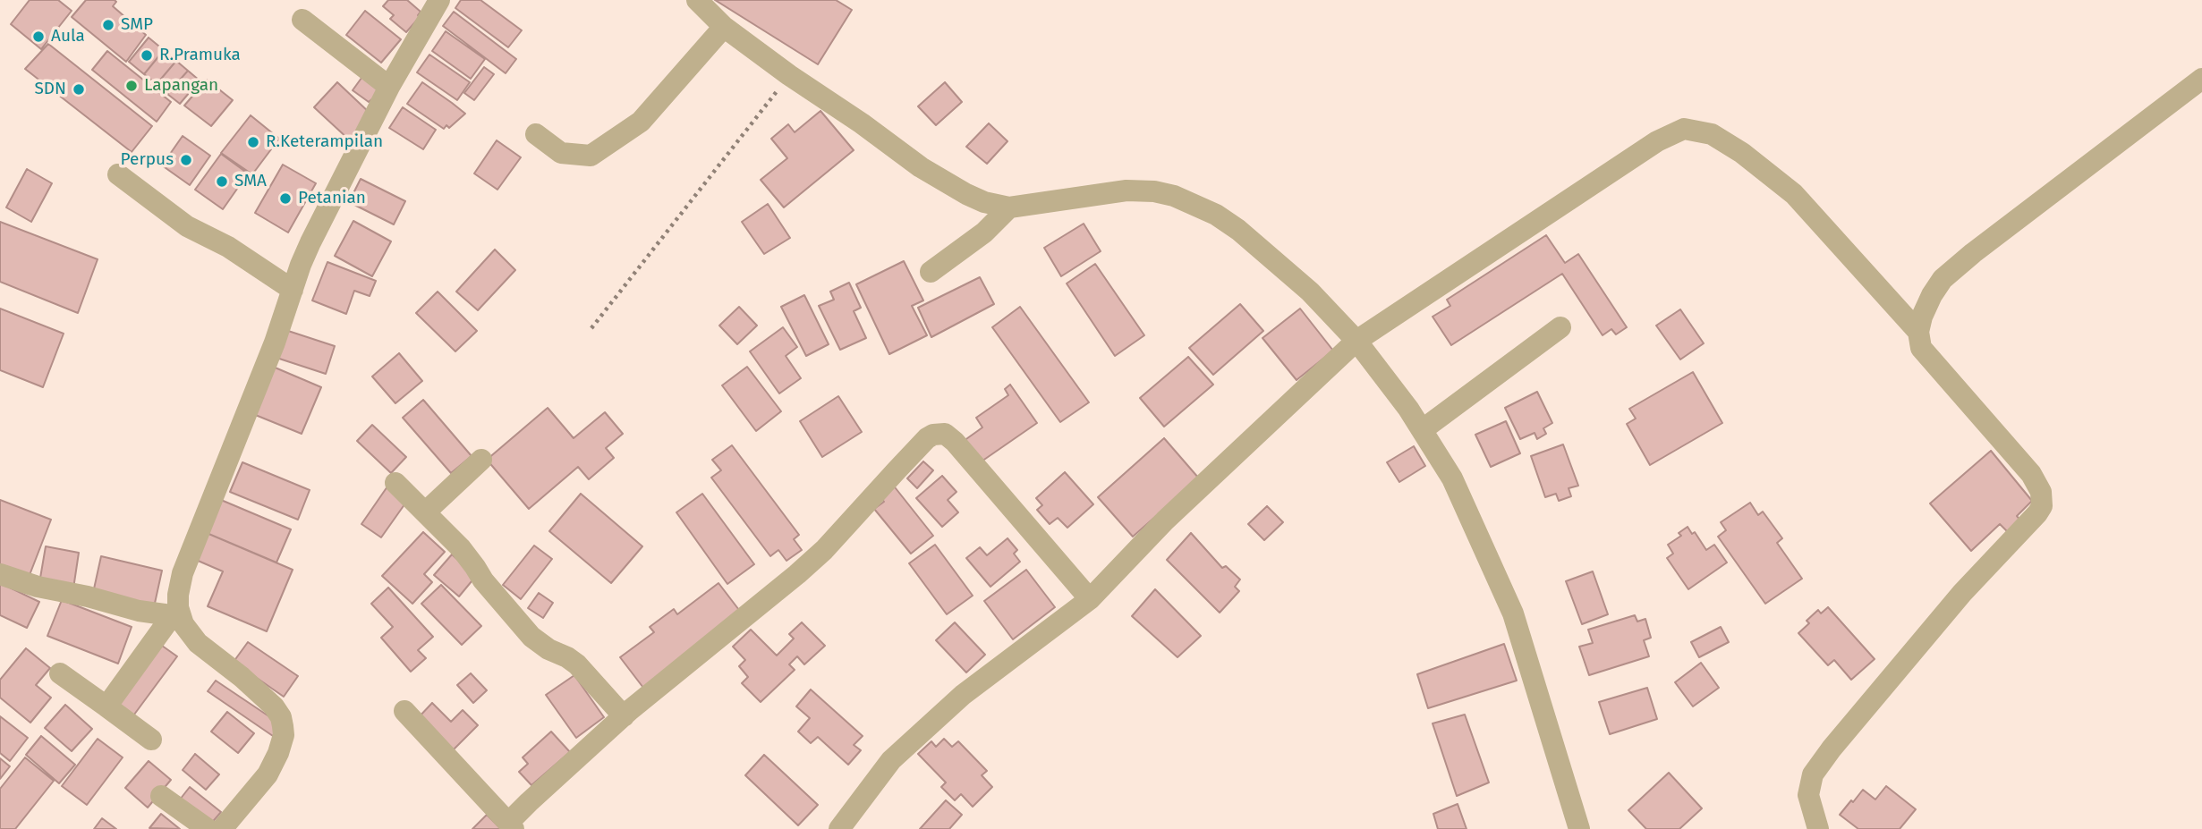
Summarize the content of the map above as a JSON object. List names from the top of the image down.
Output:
{
  "places": [
    "SMP",
    "Aula",
    "R.Pramuka",
    "Lapangan",
    "SDN",
    "R.Keterampilan",
    "Perpus",
    "SMA",
    "Petanian"
  ]
}
